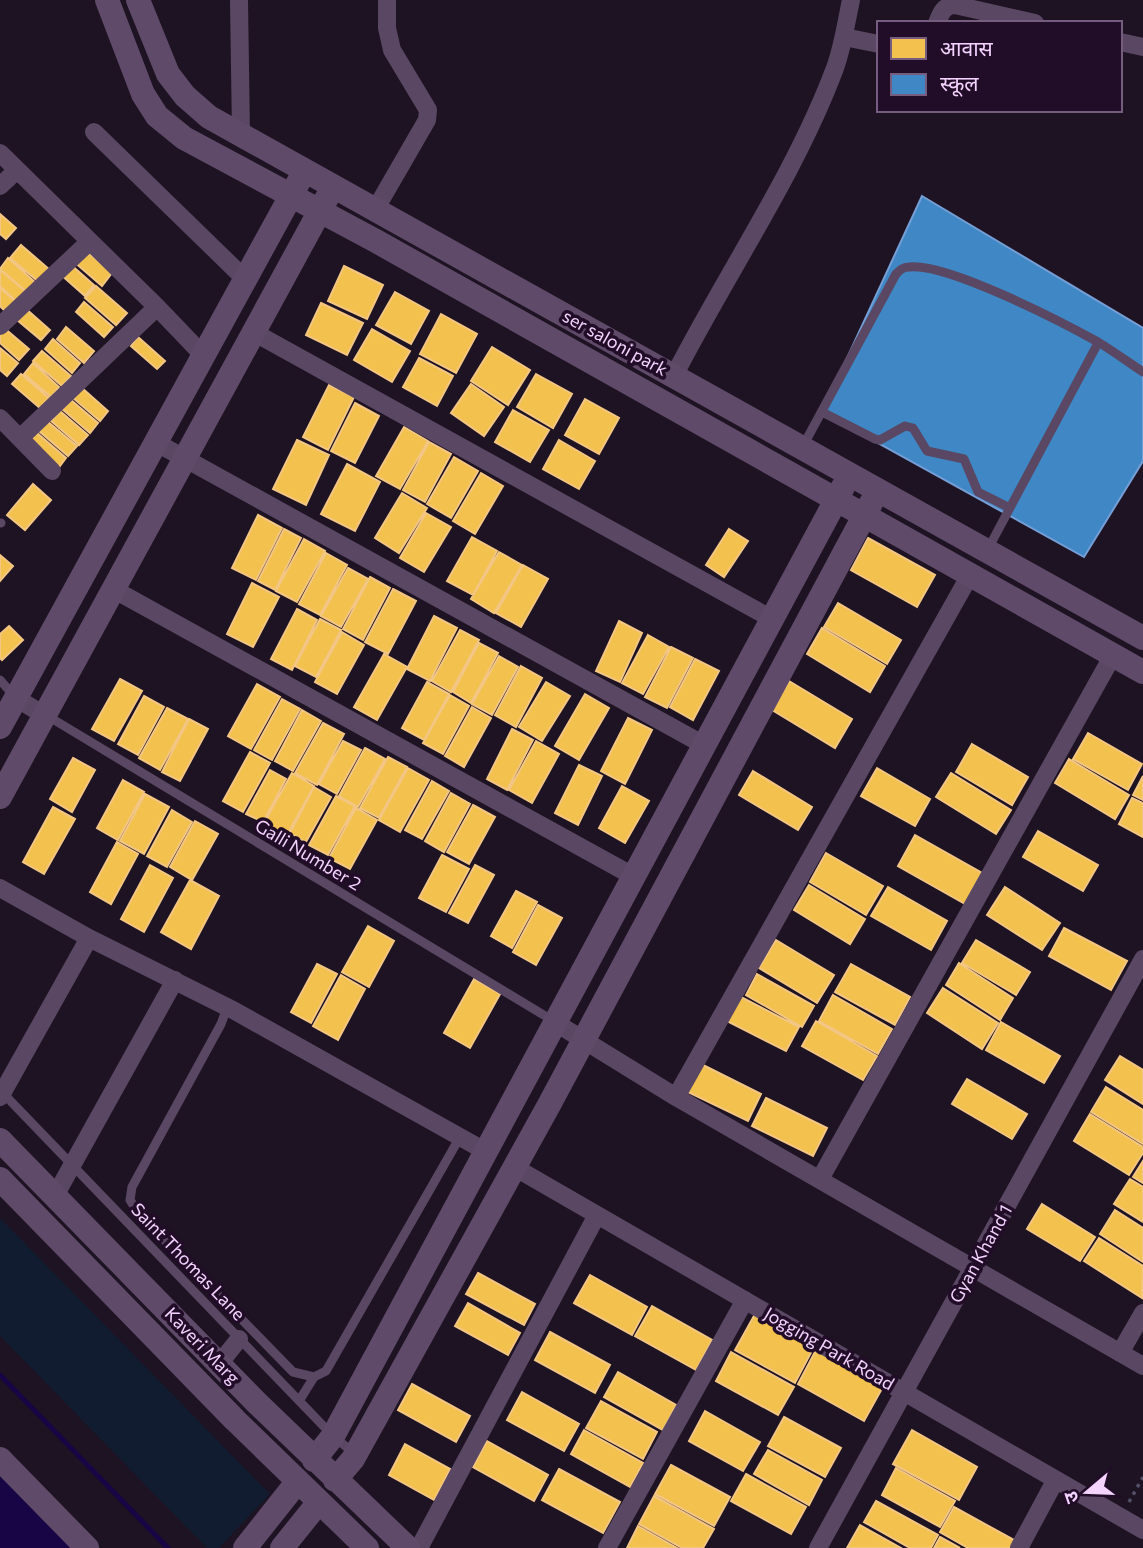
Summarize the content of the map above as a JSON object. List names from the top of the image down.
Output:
{
  "streets": {
    "street": [
      "ser saloni park",
      "Gyan Khand 1",
      "Kaveri Marg",
      "Jogging Park Road"
    ],
    "lane": ["Galli Number 2", "Saint Thomas Lane"]
  },
  "crossings": [
    ["Gyan Khand 1", "Jogging Park Road"]
  ],
  "legend": ["आवास", "स्कूल"],
  "north": "left"
}
